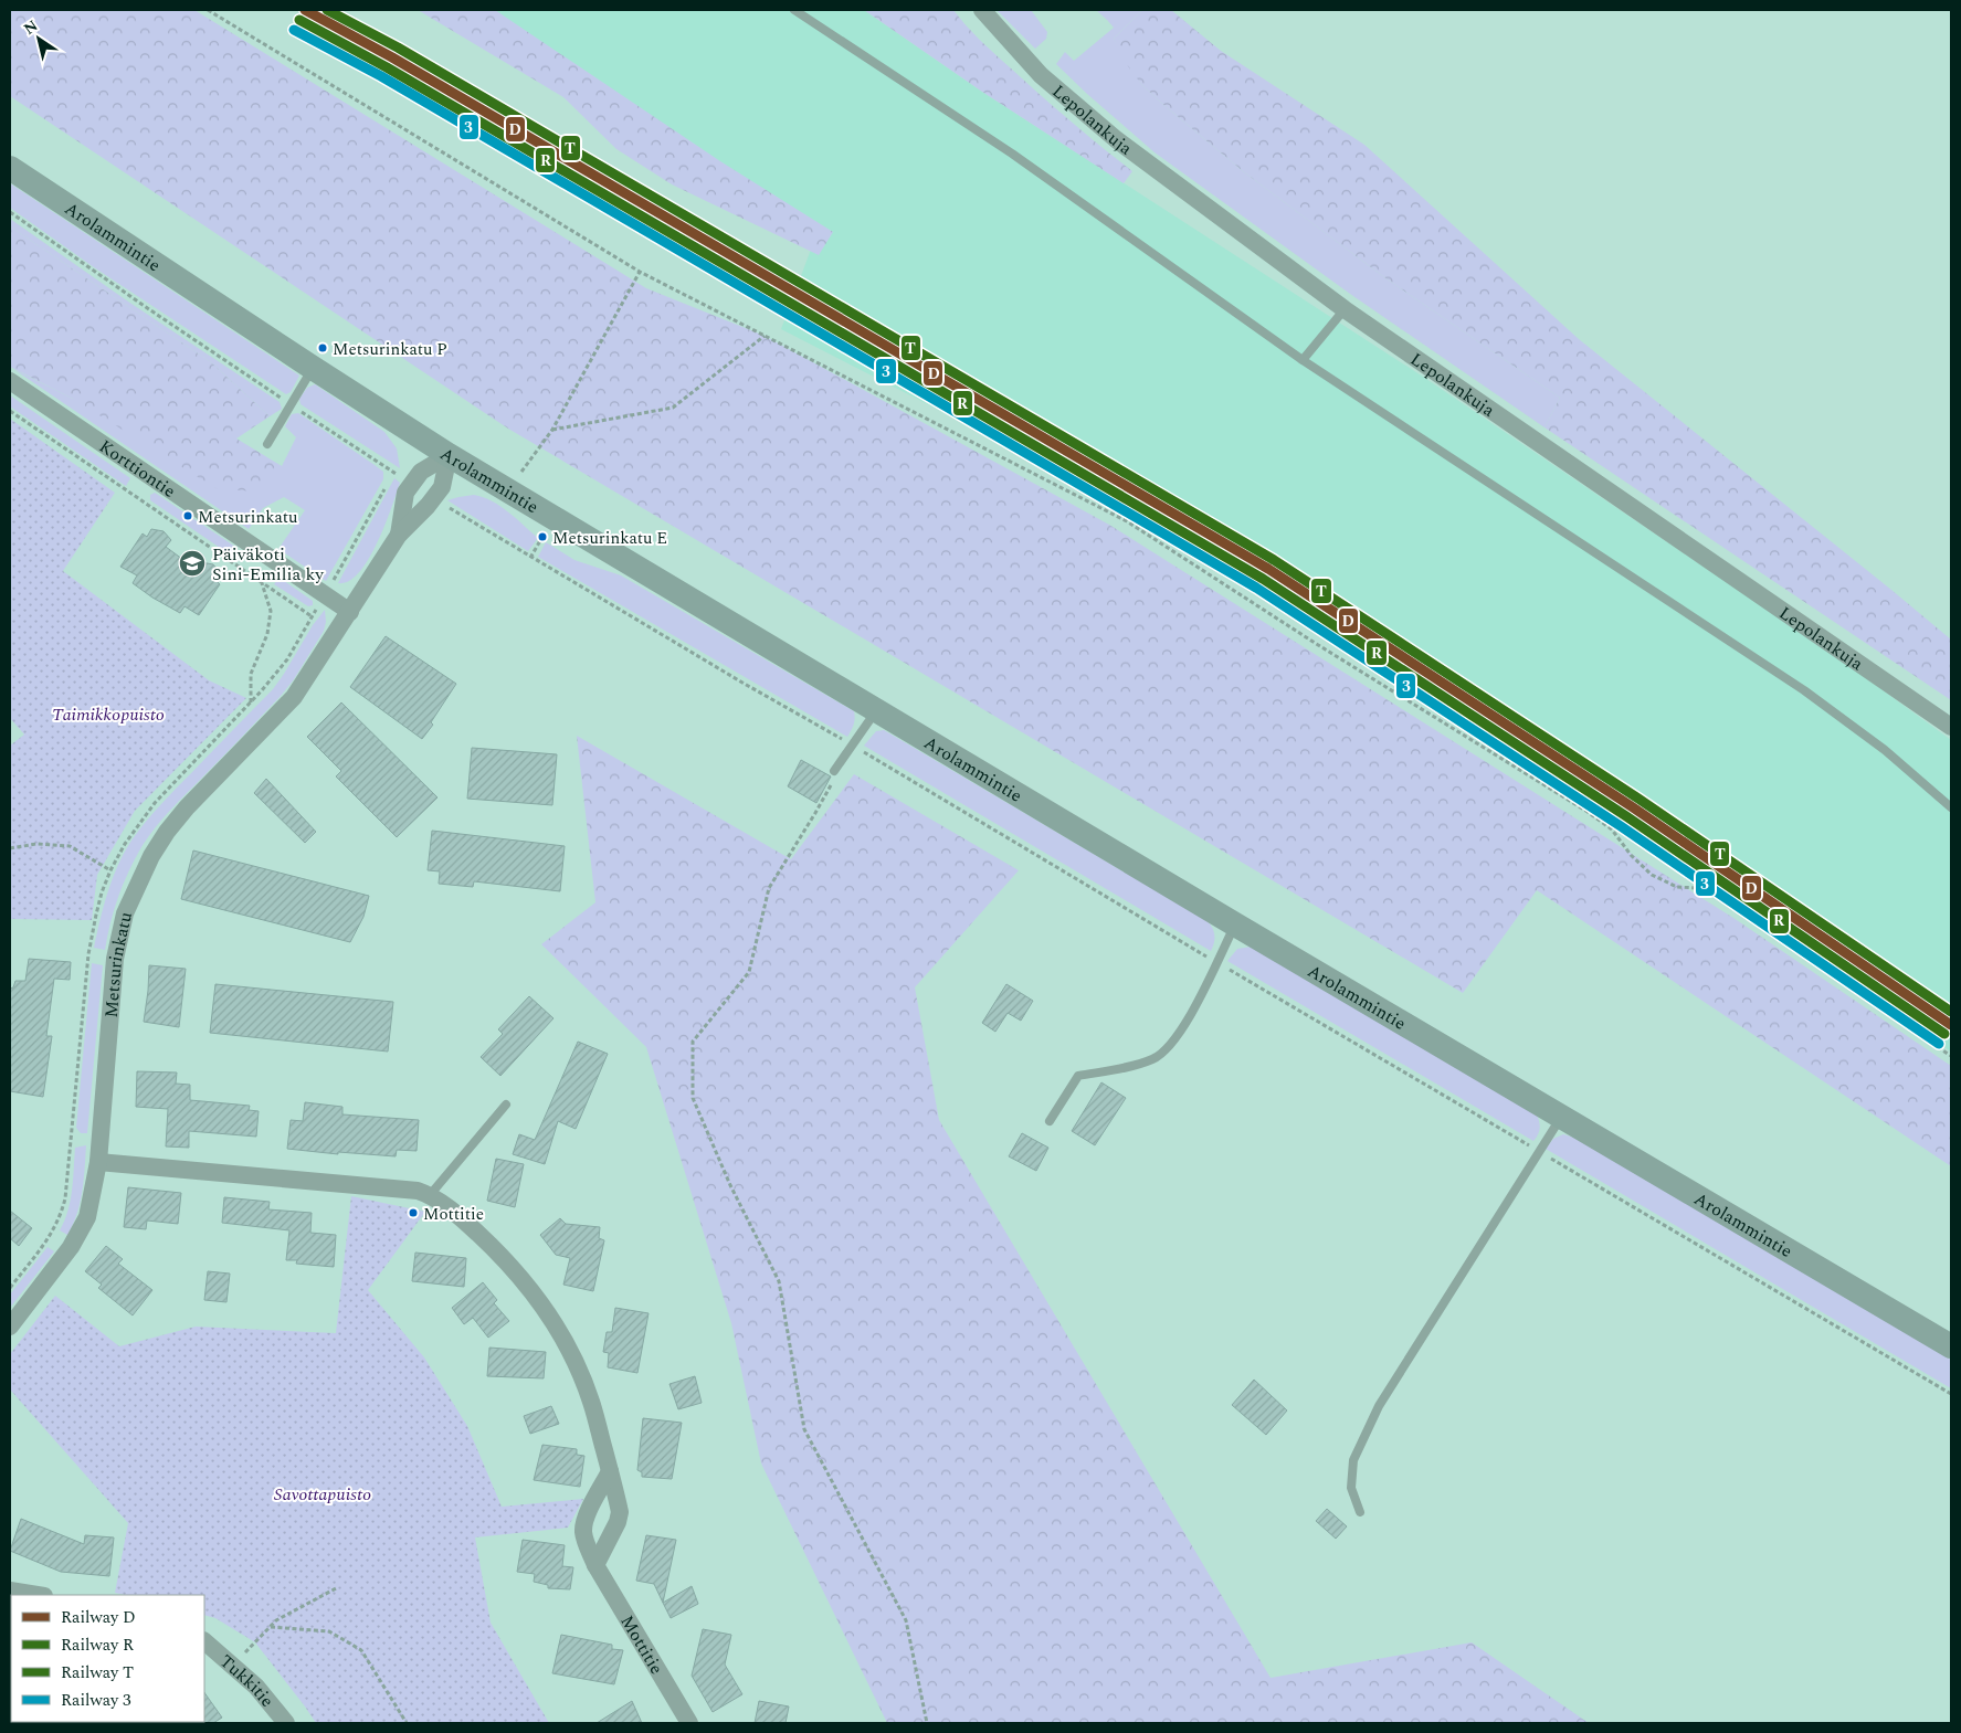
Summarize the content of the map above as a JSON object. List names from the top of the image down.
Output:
{
  "streets": {
    "street": [
      "Lepolankuja",
      "Arolammintie",
      "Korttiontie",
      "Metsurinkatu",
      "Mottitie",
      "Tukkitie"
    ]
  },
  "crossings": [
    ["Arolammintie", "Metsurinkatu"],
    ["Korttiontie", "Metsurinkatu"]
  ],
  "parks": ["Taimikkopuisto", "Savottapuisto"],
  "places": {
    "other": [
      "Metsurinkatu P",
      "Metsurinkatu",
      "Metsurinkatu E",
      "Mottitie"
    ],
    "school or university": ["Päiväkoti Sini-Emilia ky"]
  },
  "lines": [
    "rail line D",
    "rail line T",
    "rail line R",
    "rail line 3"
  ],
  "legend": [
    "Railway D",
    "Railway R",
    "Railway T",
    "Railway 3"
  ],
  "north": "top left"
}
